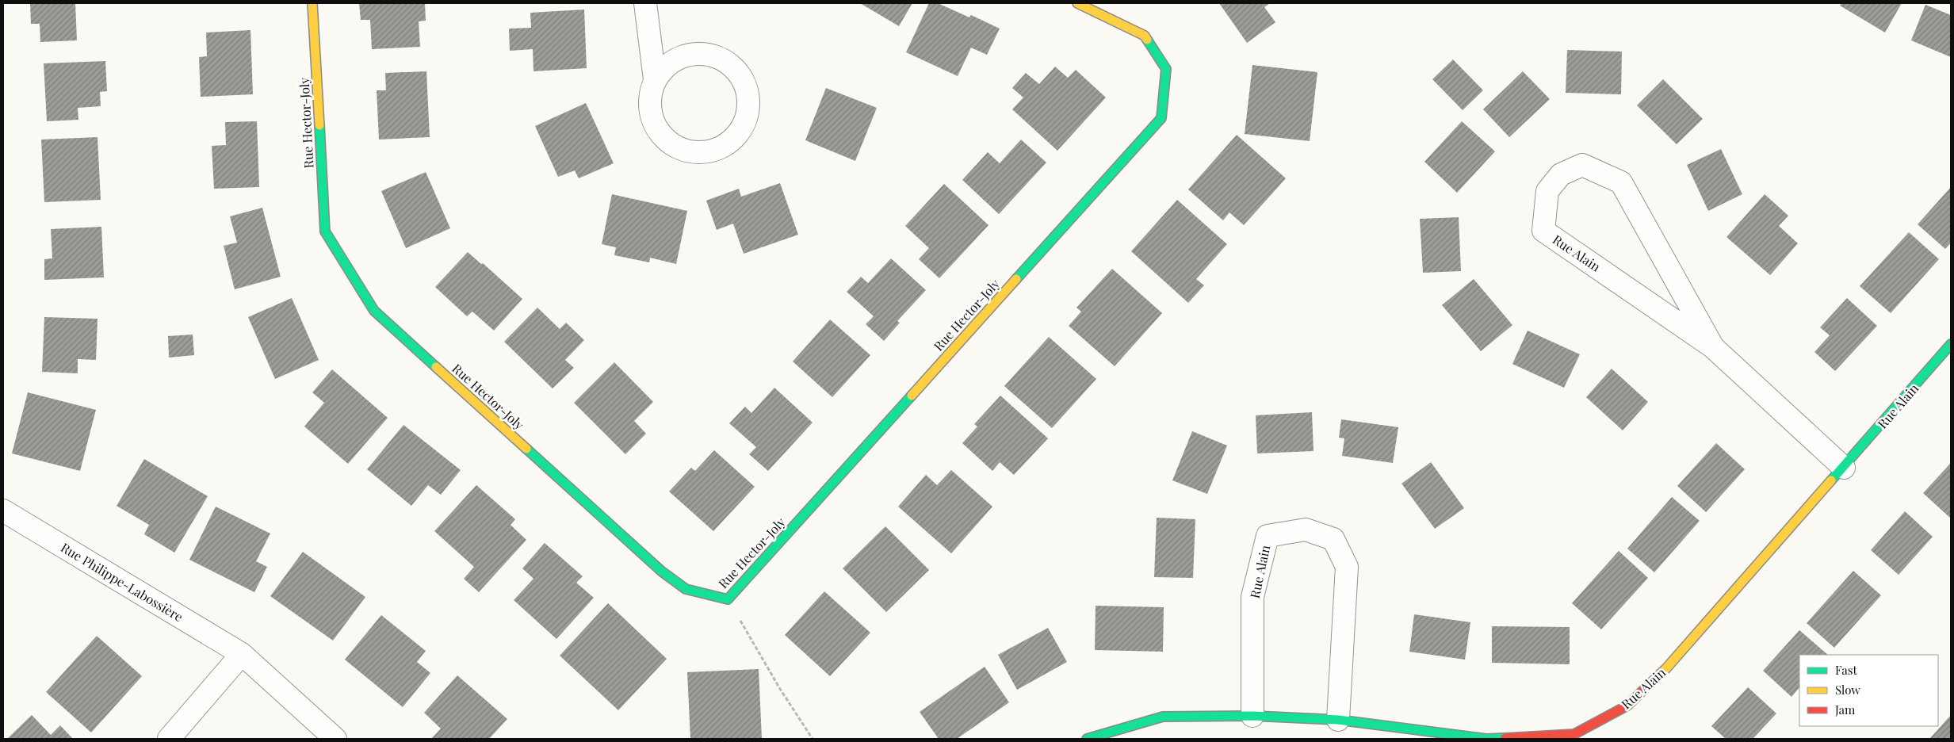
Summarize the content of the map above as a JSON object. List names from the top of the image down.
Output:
{
  "streets": {
    "street": ["Rue Hector-Joly", "Rue Alain", "Rue Philippe-Labossière"]
  },
  "legend": ["Fast", "Slow", "Jam"]
}
